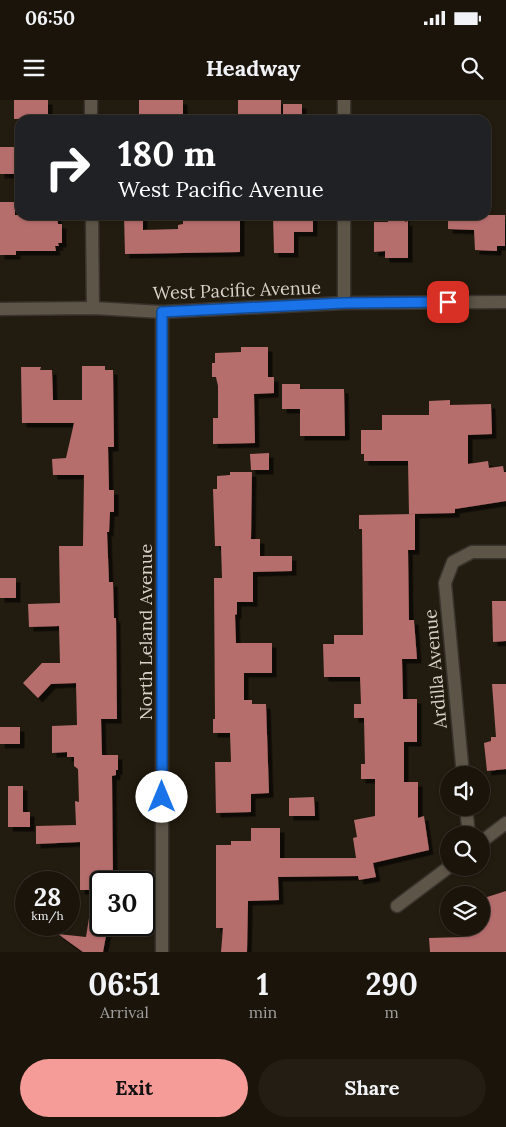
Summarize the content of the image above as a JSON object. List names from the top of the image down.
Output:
{
  "streets": {
    "street": ["West Pacific Avenue", "North Leland Avenue", "Ardilla Avenue"]
  },
  "crossings": [
    ["West Pacific Avenue", "North Leland Avenue"]
  ],
  "page": {
    "status": "06:50",
    "header": "Headway",
    "turn": ["180 m", "West Pacific Avenue"],
    "speed": "28 km/h",
    "limit": "30",
    "eta": [
      "06:51",
      "Arrival",
      "1",
      "min",
      "290",
      "m"
    ],
    "buttons": ["Exit", "Share"]
  }
}
